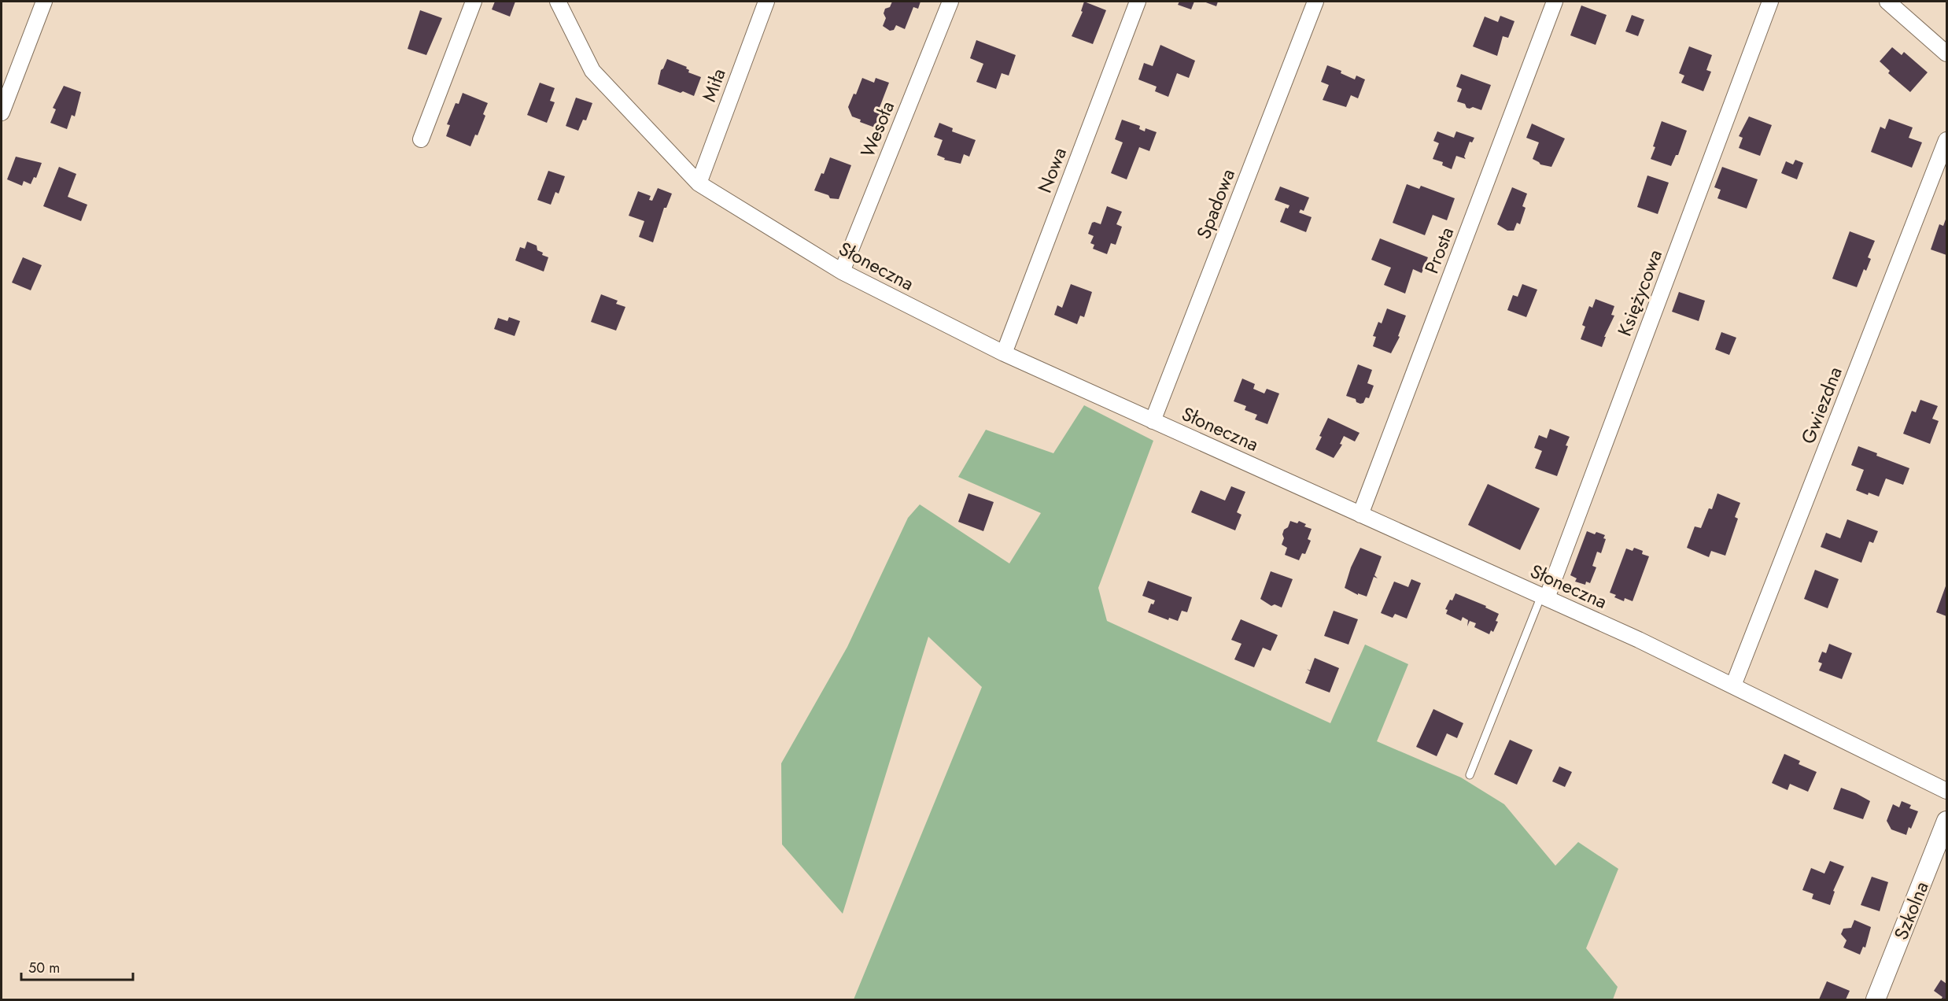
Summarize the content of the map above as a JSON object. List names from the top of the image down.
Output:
{
  "streets": {
    "street": [
      "Miła",
      "Wesoła",
      "Nowa",
      "Spadowa",
      "Prosta",
      "Słoneczna",
      "Księżycowa",
      "Gwiezdna",
      "Szkolna"
    ]
  },
  "crossings": [
    ["Miła", "Słoneczna"],
    ["Wesoła", "Słoneczna"],
    ["Nowa", "Słoneczna"],
    ["Spadowa", "Słoneczna"],
    ["Prosta", "Słoneczna"],
    ["Słoneczna", "Księżycowa"],
    ["Słoneczna", "Gwiezdna"]
  ],
  "scale_bar": "50 m"
}
